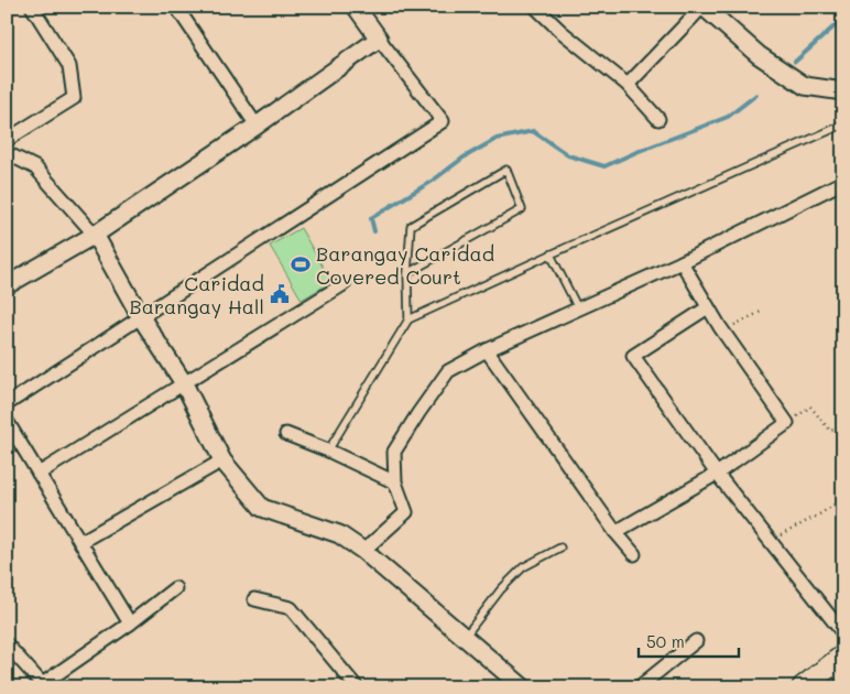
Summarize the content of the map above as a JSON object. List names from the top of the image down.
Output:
{
  "places": {
    "sports": ["Barangay Caridad Covered Court"],
    "public building": ["Caridad Barangay Hall"]
  },
  "scale_bar": "50 m"
}
